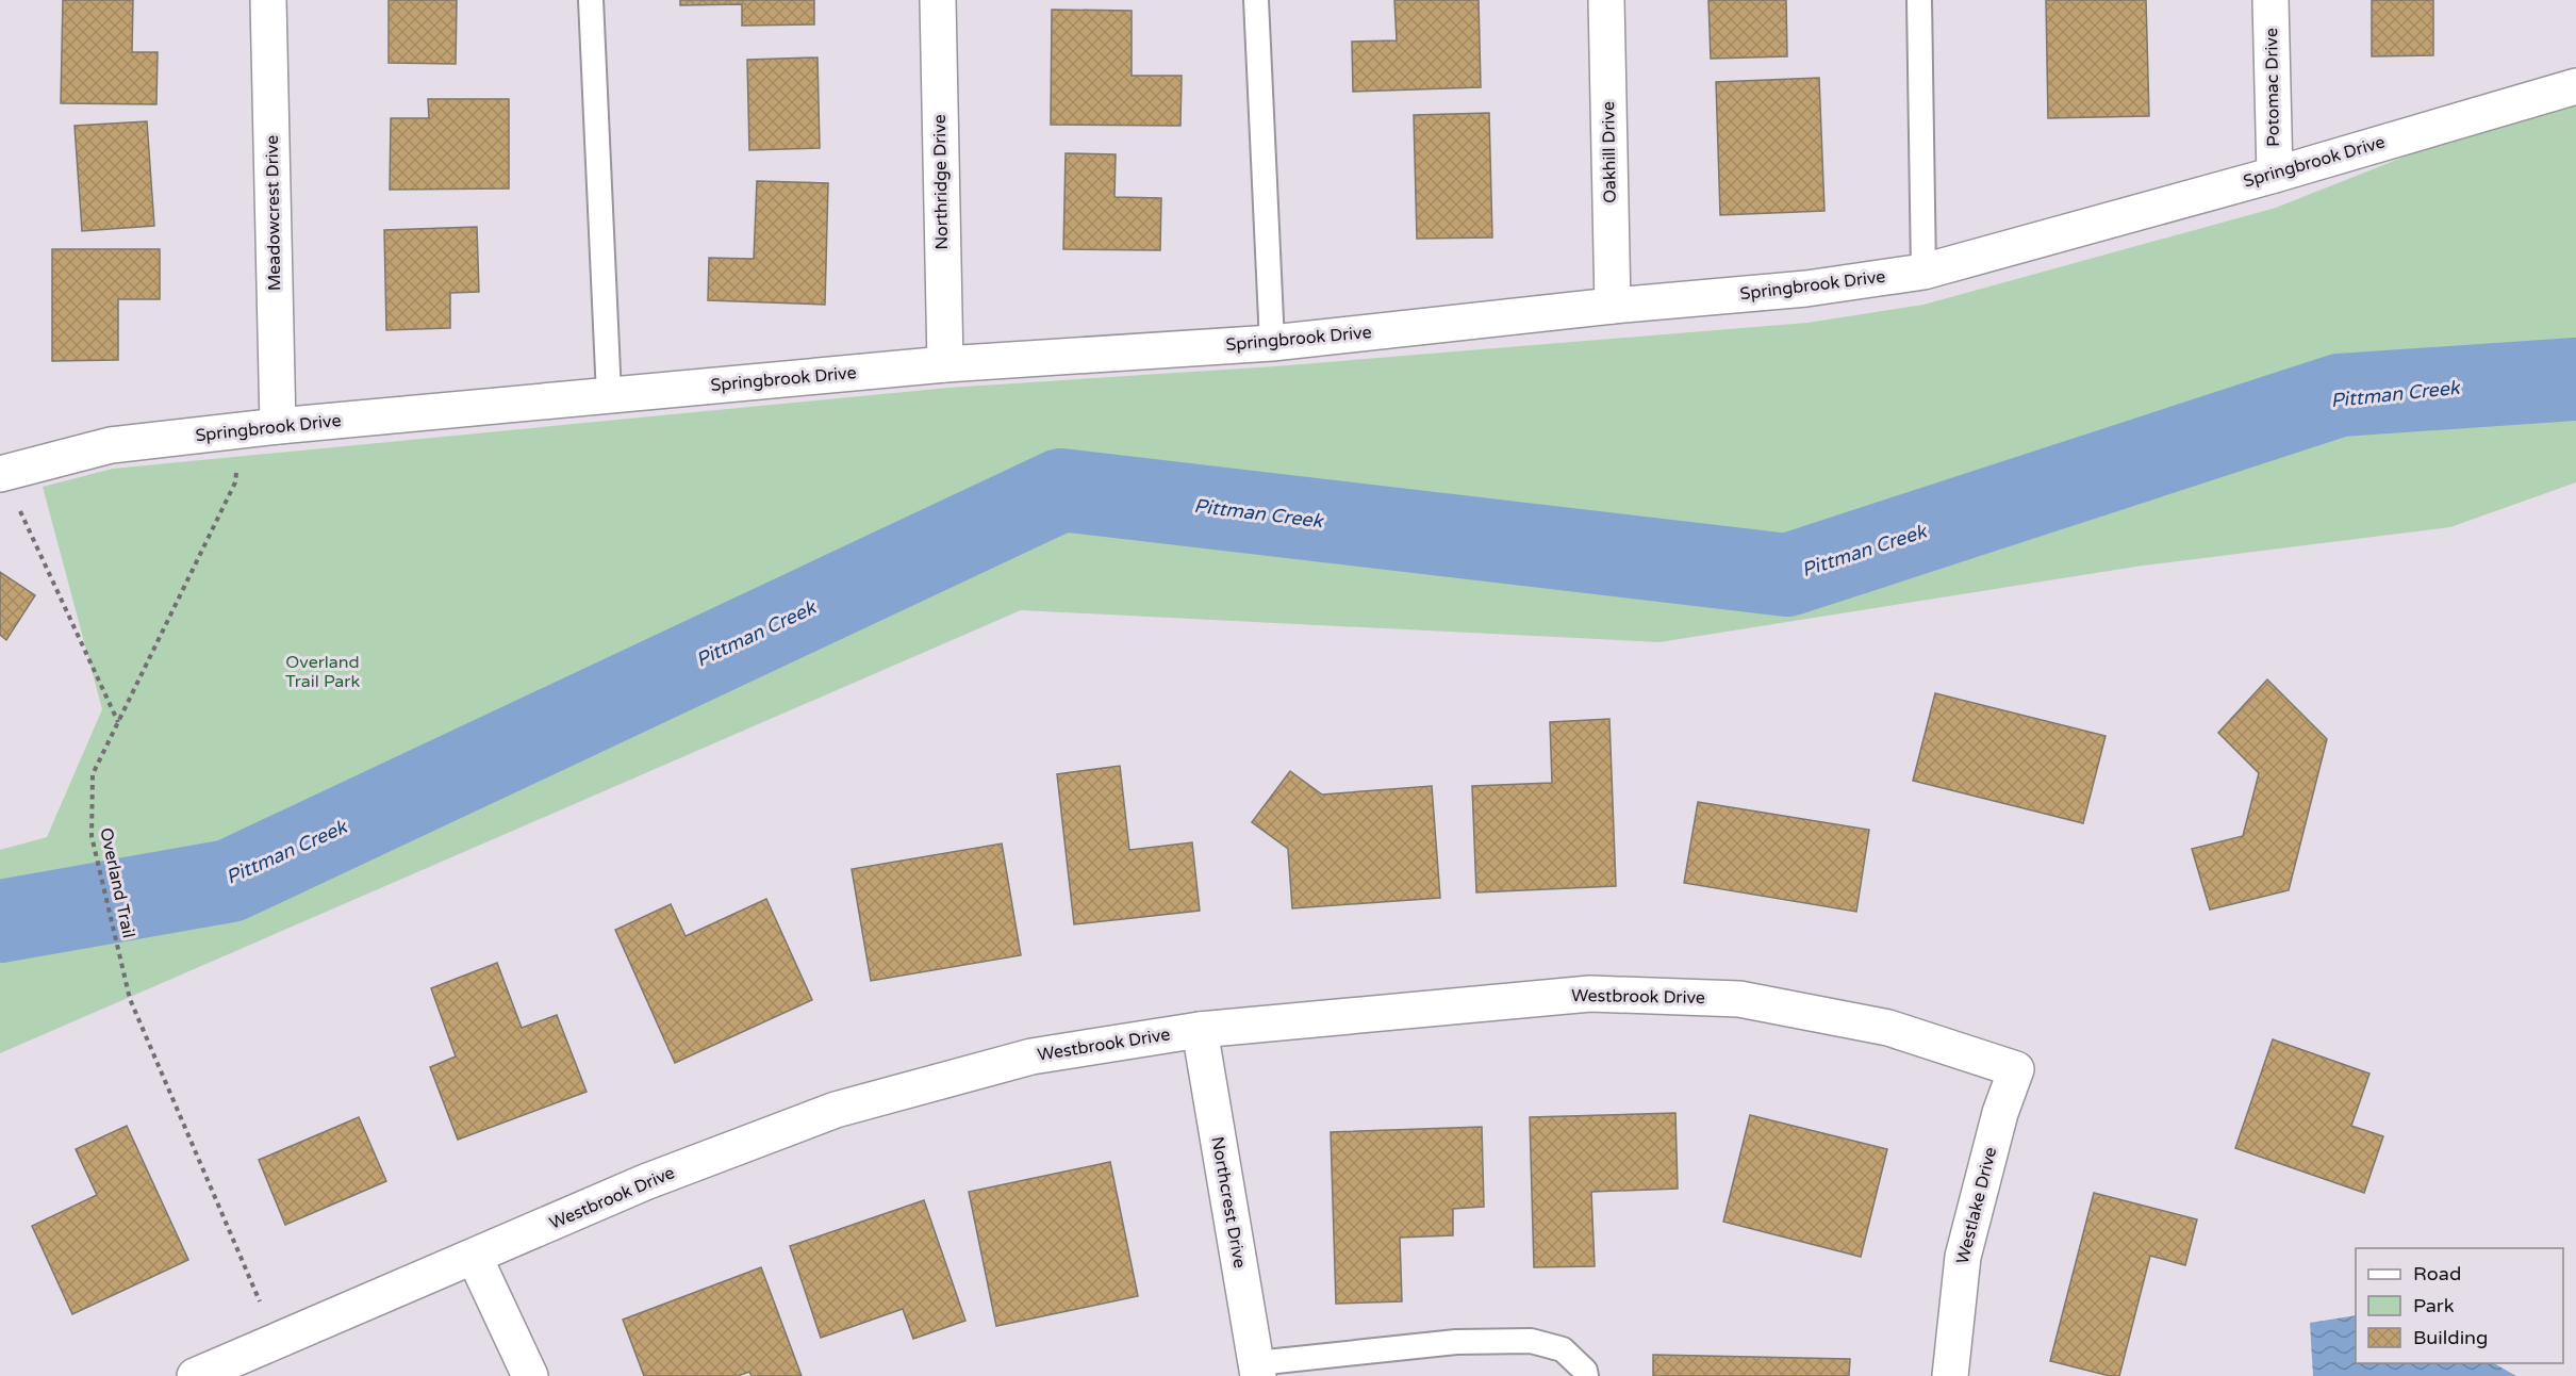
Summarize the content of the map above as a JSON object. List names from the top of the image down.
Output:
{
  "streets": {
    "street": [
      "Potomac Drive",
      "Oakhill Drive",
      "Springbrook Drive",
      "Northridge Drive",
      "Meadowcrest Drive",
      "Westbrook Drive",
      "Northcrest Drive",
      "Westlake Drive"
    ],
    "path": ["Overland Trail"]
  },
  "crossings": [
    ["Potomac Drive", "Springbrook Drive"],
    ["Oakhill Drive", "Springbrook Drive"],
    ["Springbrook Drive", "Northridge Drive"],
    ["Springbrook Drive", "Meadowcrest Drive"],
    ["Springbrook Drive", "Overland Trail"],
    ["Overland Trail", "Westbrook Drive"],
    ["Westbrook Drive", "Northcrest Drive"],
    ["Westbrook Drive", "Westlake Drive"]
  ],
  "water": ["Pittman Creek"],
  "parks": ["Overland Trail Park"],
  "legend": ["Road", "Park", "Building"]
}
